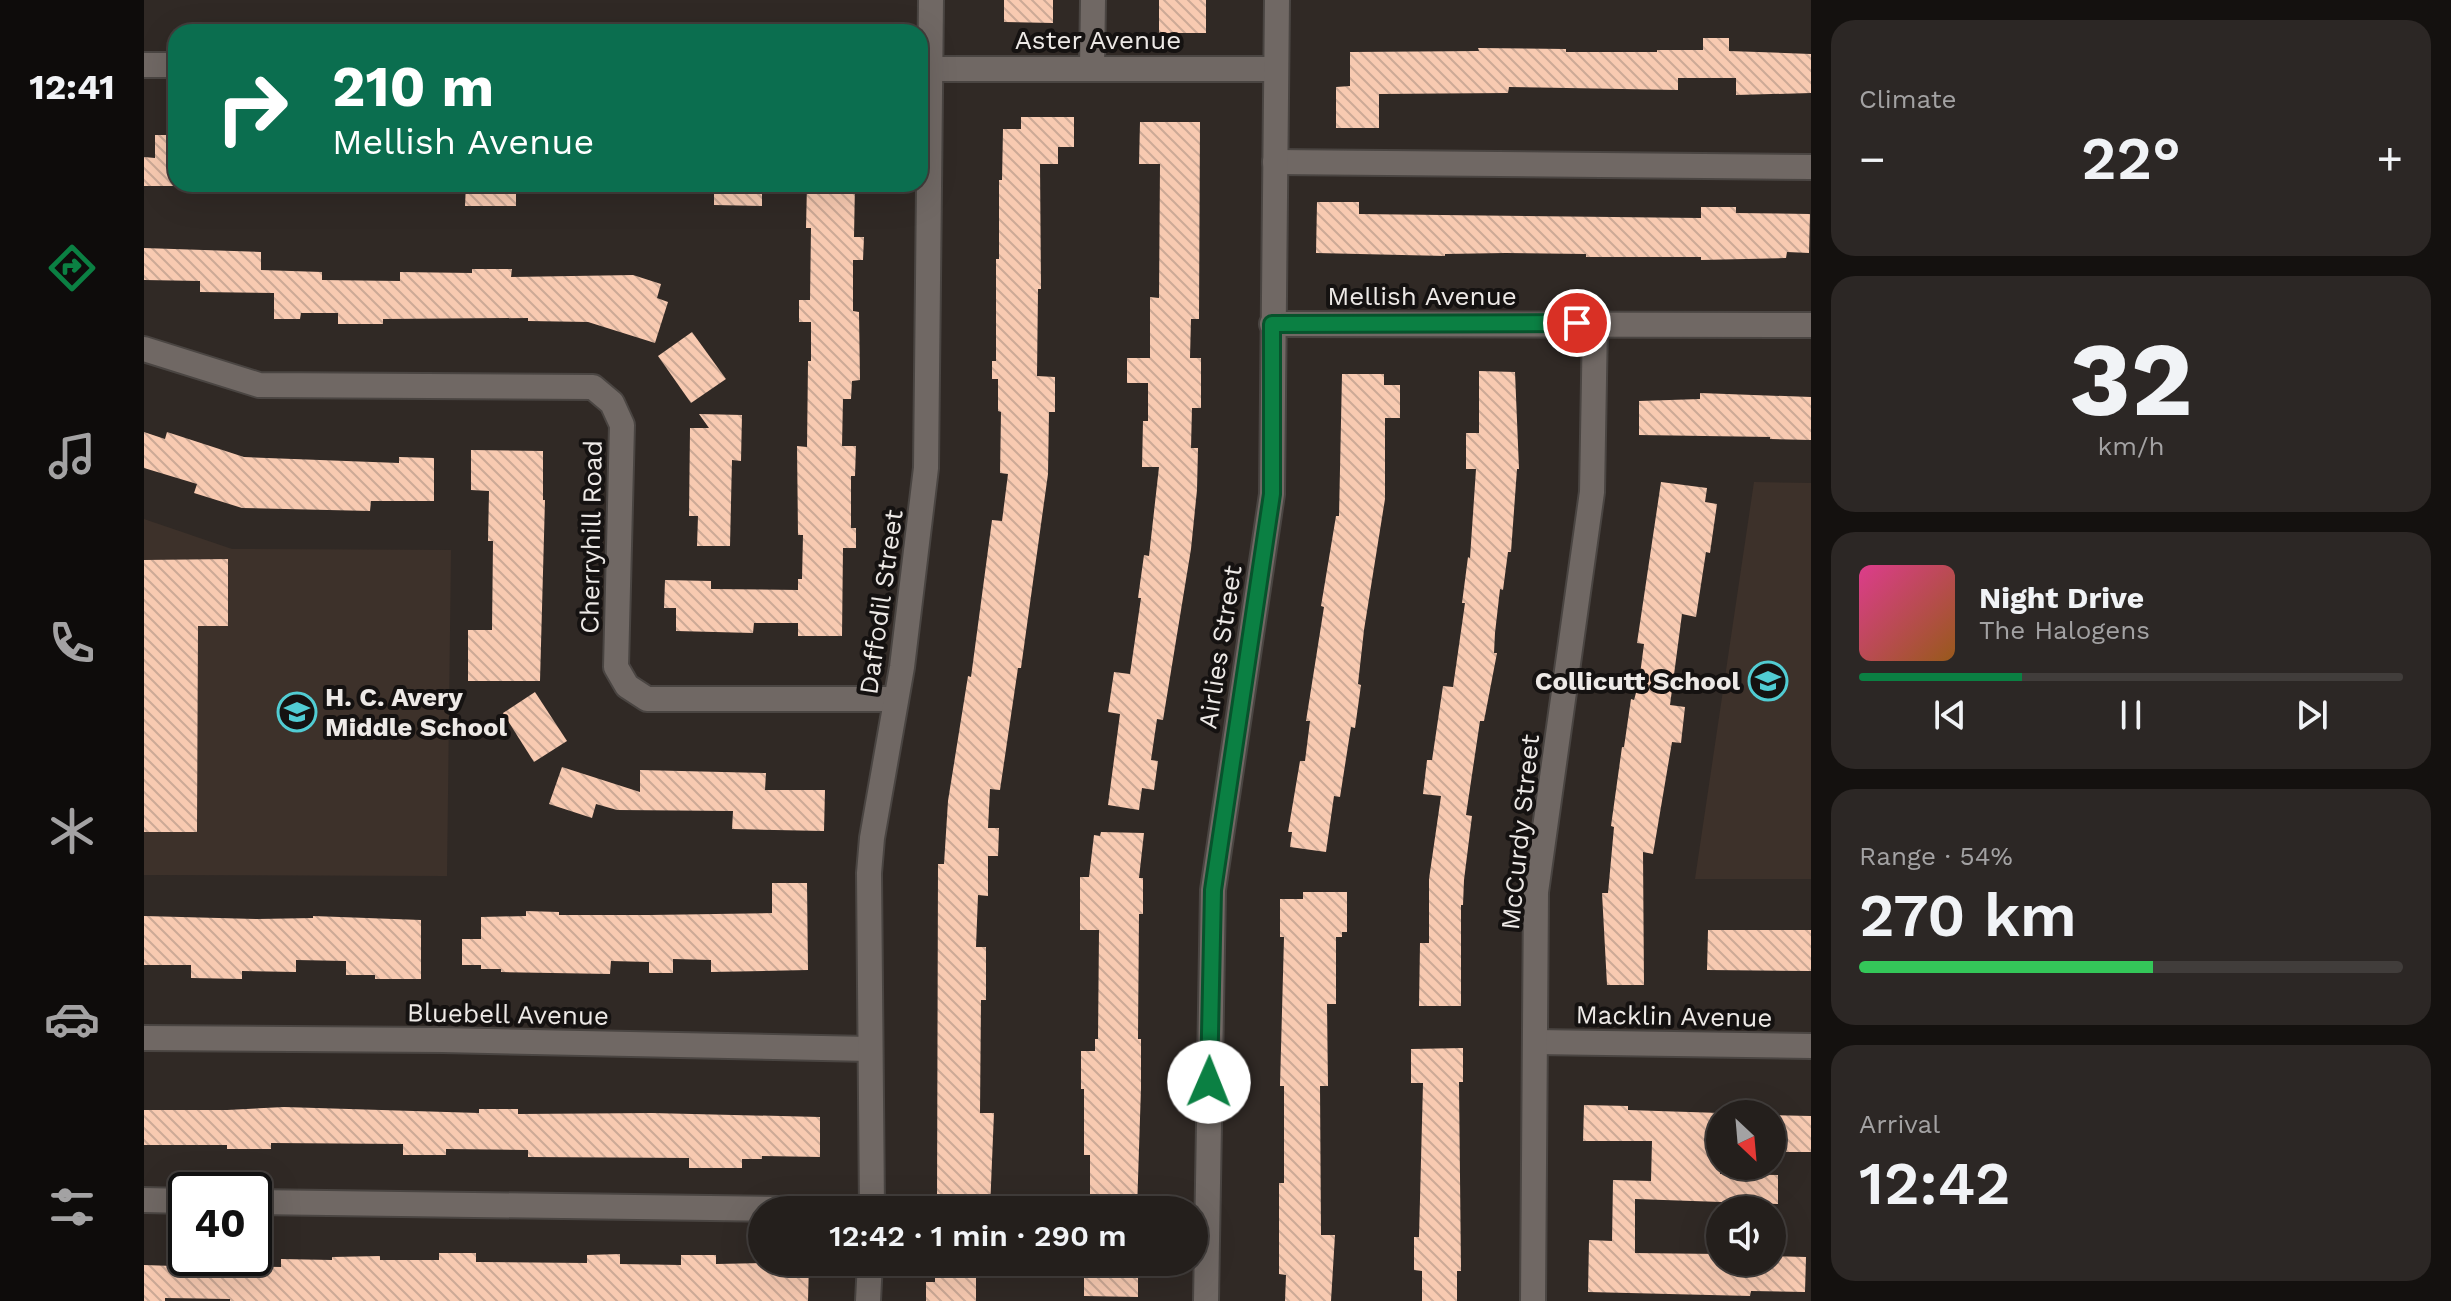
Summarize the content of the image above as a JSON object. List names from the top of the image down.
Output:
{
  "streets": {
    "street": [
      "Aster Avenue",
      "Mellish Avenue",
      "Cherryhill Road",
      "Daffodil Street",
      "Airlies Street",
      "McCurdy Street",
      "Bluebell Avenue",
      "Macklin Avenue"
    ]
  },
  "crossings": [
    ["Aster Avenue", "Airlies Street"],
    ["Mellish Avenue", "Airlies Street"],
    ["Mellish Avenue", "McCurdy Street"],
    ["Cherryhill Road", "Daffodil Street"],
    ["Daffodil Street", "Bluebell Avenue"],
    ["McCurdy Street", "Macklin Avenue"]
  ],
  "places": {
    "school or university": ["Collicutt School", "H. C. Avery Middle School"]
  },
  "north": "bottom right",
  "page": {
    "tabs": "12:41",
    "tile": [
      "Climate",
      ["32", "km/h"],
      ["Range · 54%", "270 km"],
      ["Arrival", "12:42"]
    ],
    "turn": ["210 m", "Mellish Avenue"],
    "heat": ["−", "22°", "+"],
    "song": ["Night Drive", "The Halogens"],
    "limit": "40",
    "trip": "12:42 · 1 min · 290 m"
  }
}
